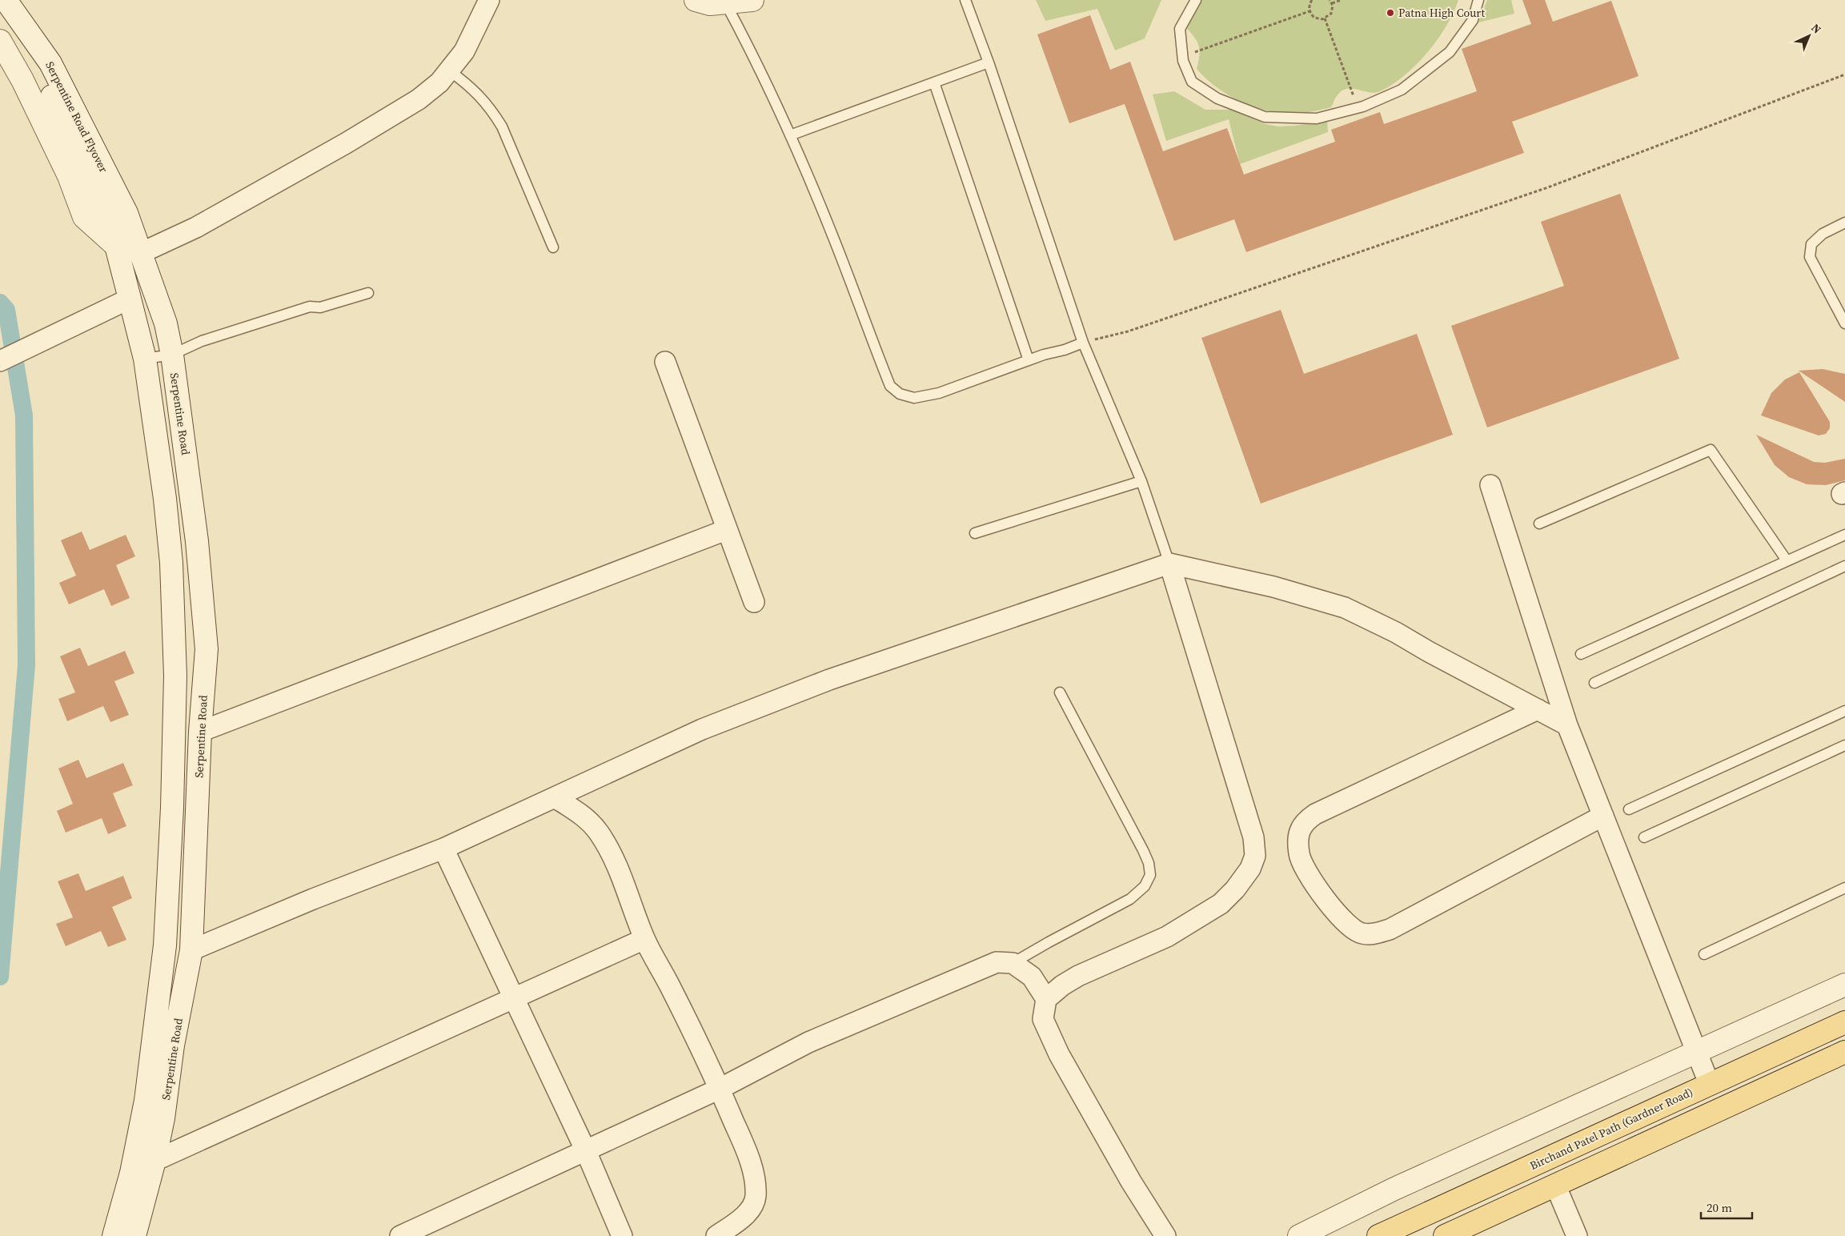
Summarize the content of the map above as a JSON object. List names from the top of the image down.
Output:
{
  "streets": {
    "main road": ["Serpentine Road Flyover", "Serpentine Road", "Birchand Patel Path (Gardner Road)"]
  },
  "crossings": [
    ["Serpentine Road Flyover", "Serpentine Road"]
  ],
  "places": ["Patna High Court"],
  "scale_bar": "20 m",
  "north": "top right"
}
